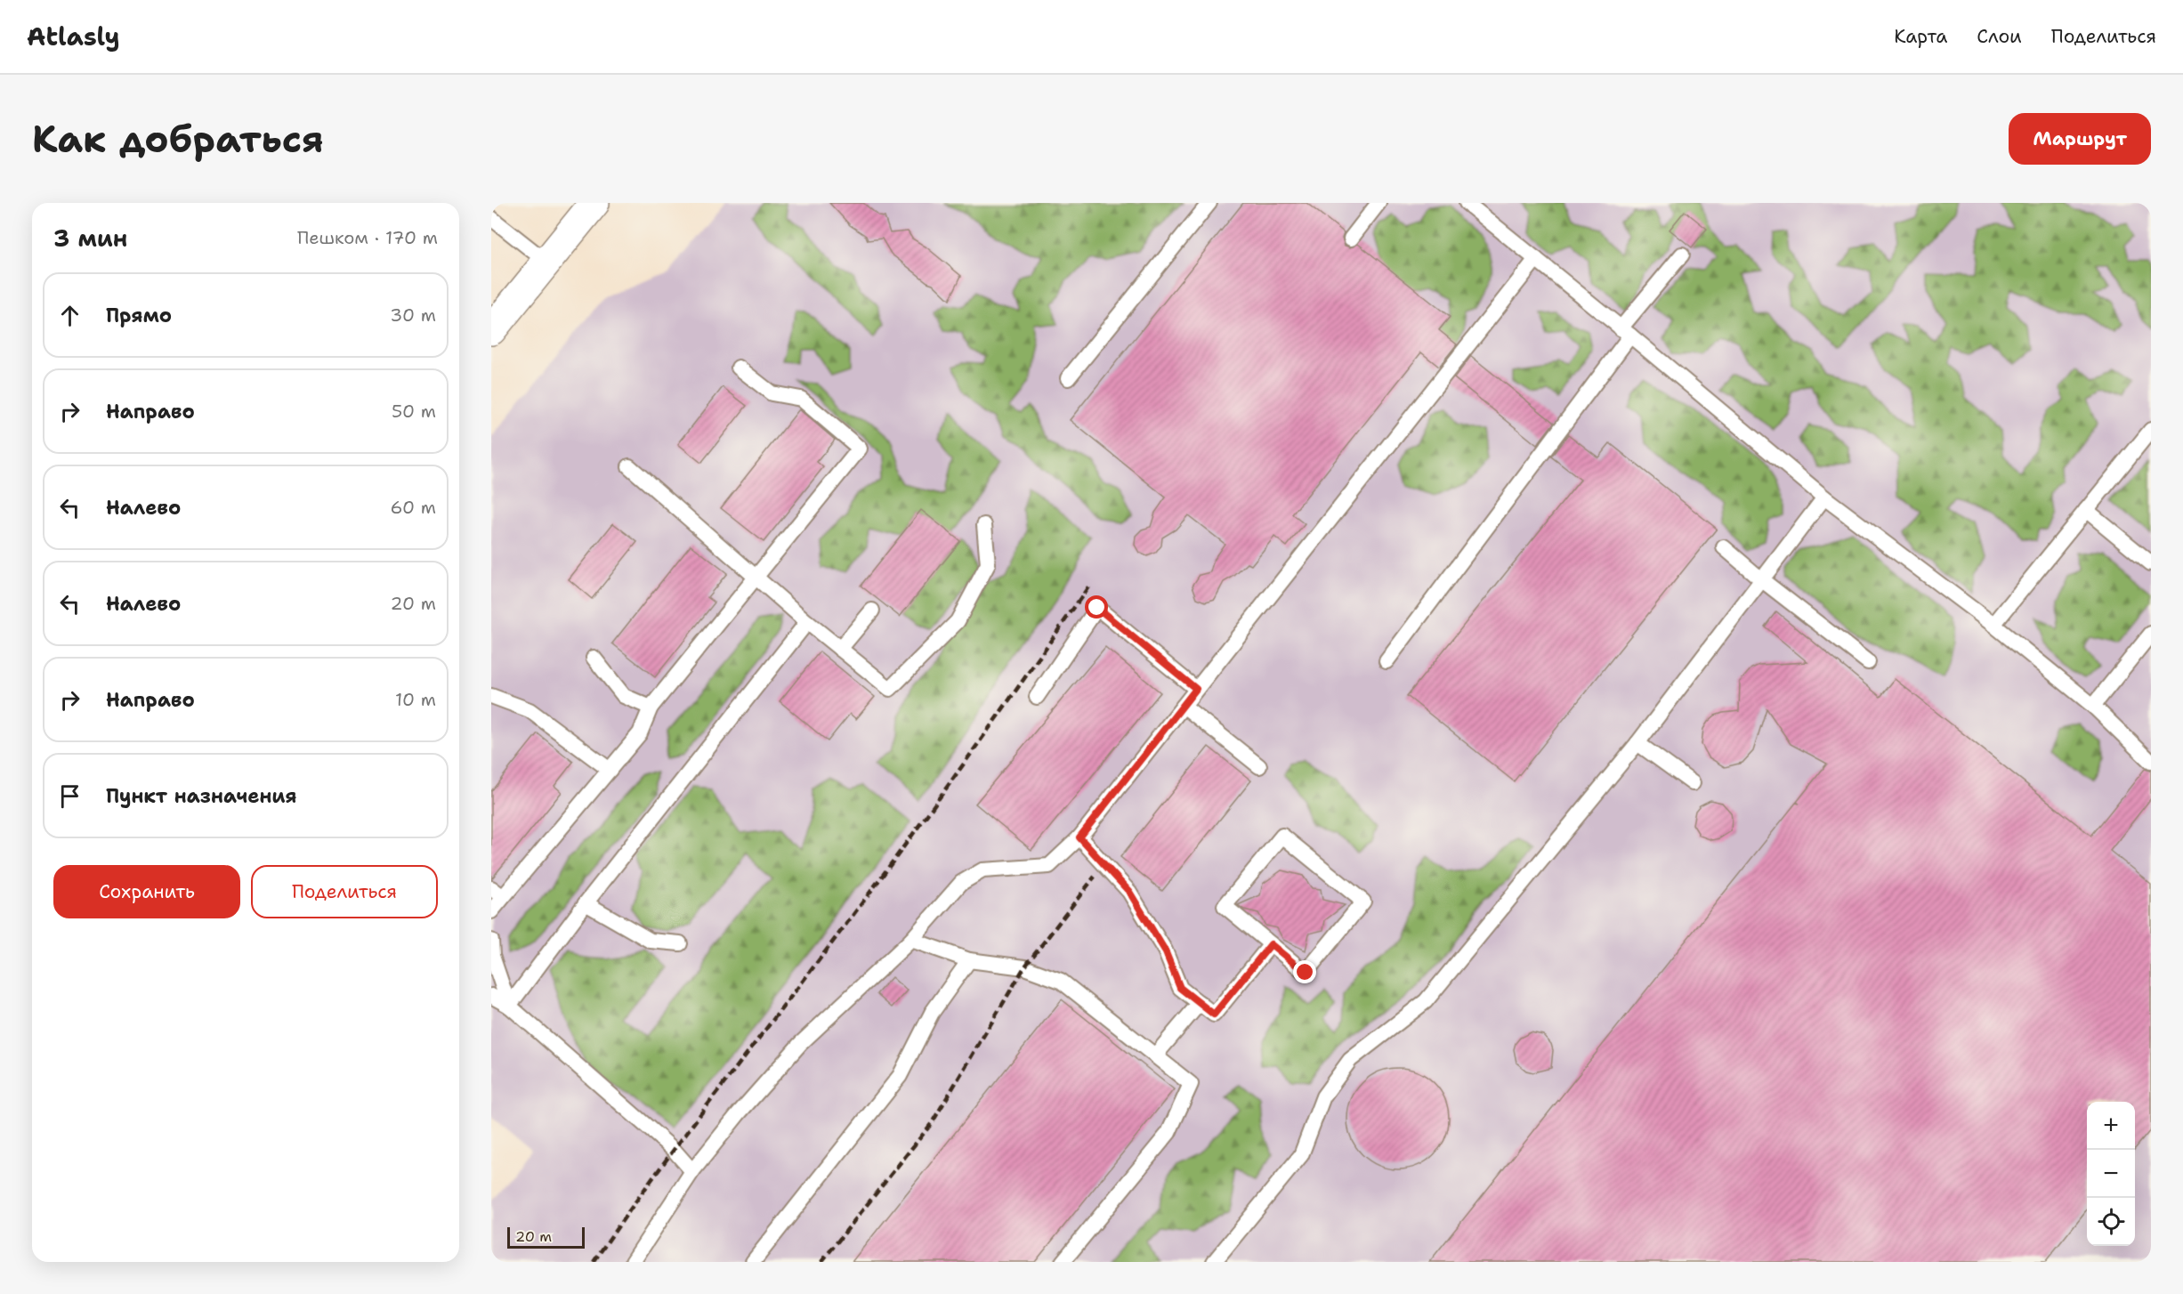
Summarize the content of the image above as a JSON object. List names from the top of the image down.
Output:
{
  "scale_bar": "20 m",
  "page": {
    "header": "Atlasly",
    "nav": ["Карта", "Слои", "Поделиться"],
    "buttons": [
      "Маршрут",
      ["Сохранить", "Поделиться"]
    ],
    "title": "Как добраться",
    "heading": ["3 мин", "Пешком · 170 m"],
    "list": [
      ["Прямо", "30 m"],
      ["Направо", "50 m"],
      ["Налево", "60 m"],
      ["Налево", "20 m"],
      ["Направо", "10 m"],
      "Пункт назначения"
    ],
    "map_buttons": ["+", "−"],
    "scale": "20 m"
  }
}
